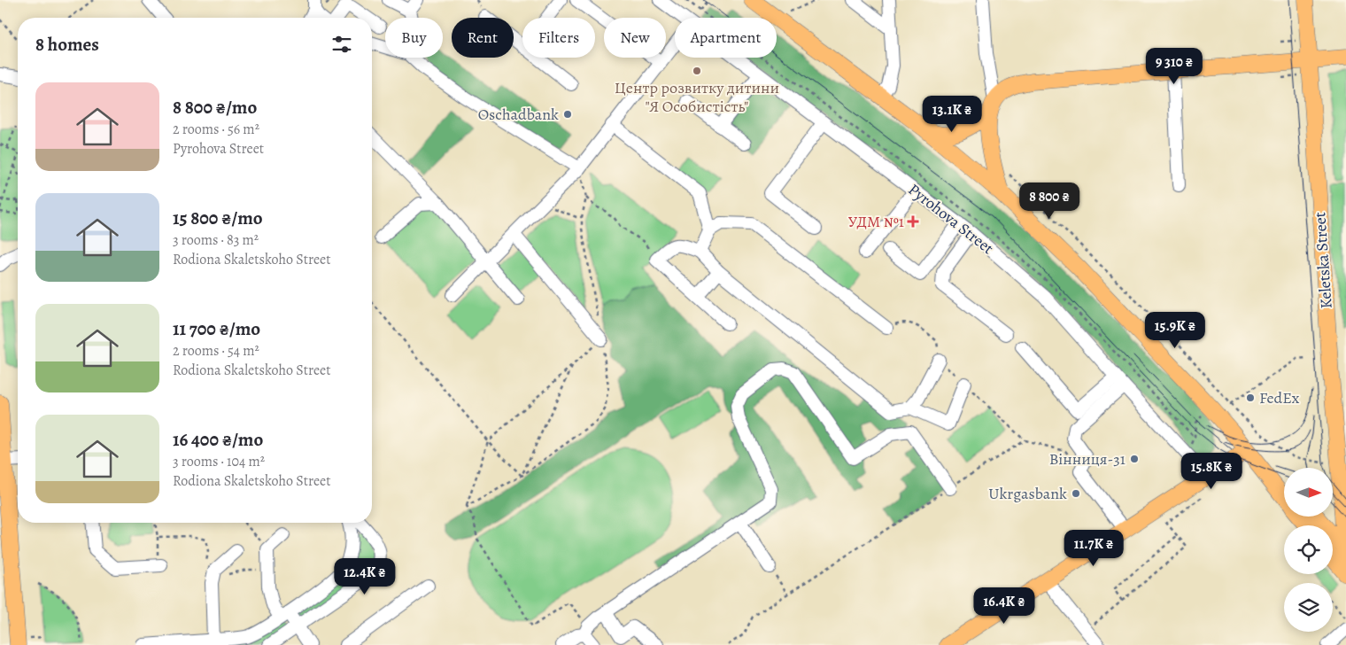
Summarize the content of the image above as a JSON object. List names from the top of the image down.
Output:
{
  "streets": {
    "main road": ["Keletska Street"],
    "street": ["Pyrohova Street"]
  },
  "places": {
    "other": [
      "Центр розвитку дитини \"Я Особистість\"",
      "Oschadbank",
      "FedEx",
      "Вінниця-31",
      "Ukrgasbank"
    ],
    "health": ["УДМ №1"]
  },
  "north": "right",
  "page": {
    "chip": [
      "Buy",
      "Rent",
      "Filters",
      "New",
      "Apartment"
    ],
    "heading": "8 homes",
    "price": [
      "9 310 ₴",
      "13.1K ₴",
      "8 800 ₴",
      "15.9K ₴",
      "15.8K ₴",
      "11.7K ₴",
      "12.4K ₴",
      "16.4K ₴"
    ],
    "list": [
      {
        "name": "8 800 ₴/mo",
        "note": "2 rooms · 56 m² · Pyrohova Street"
      },
      {
        "name": "15 800 ₴/mo",
        "note": "3 rooms · 83 m² · Rodiona Skaletskoho Street"
      },
      {
        "name": "11 700 ₴/mo",
        "note": "2 rooms · 54 m² · Rodiona Skaletskoho Street"
      },
      {
        "name": "16 400 ₴/mo",
        "note": "3 rooms · 104 m² · Rodiona Skaletskoho Street"
      }
    ]
  }
}
